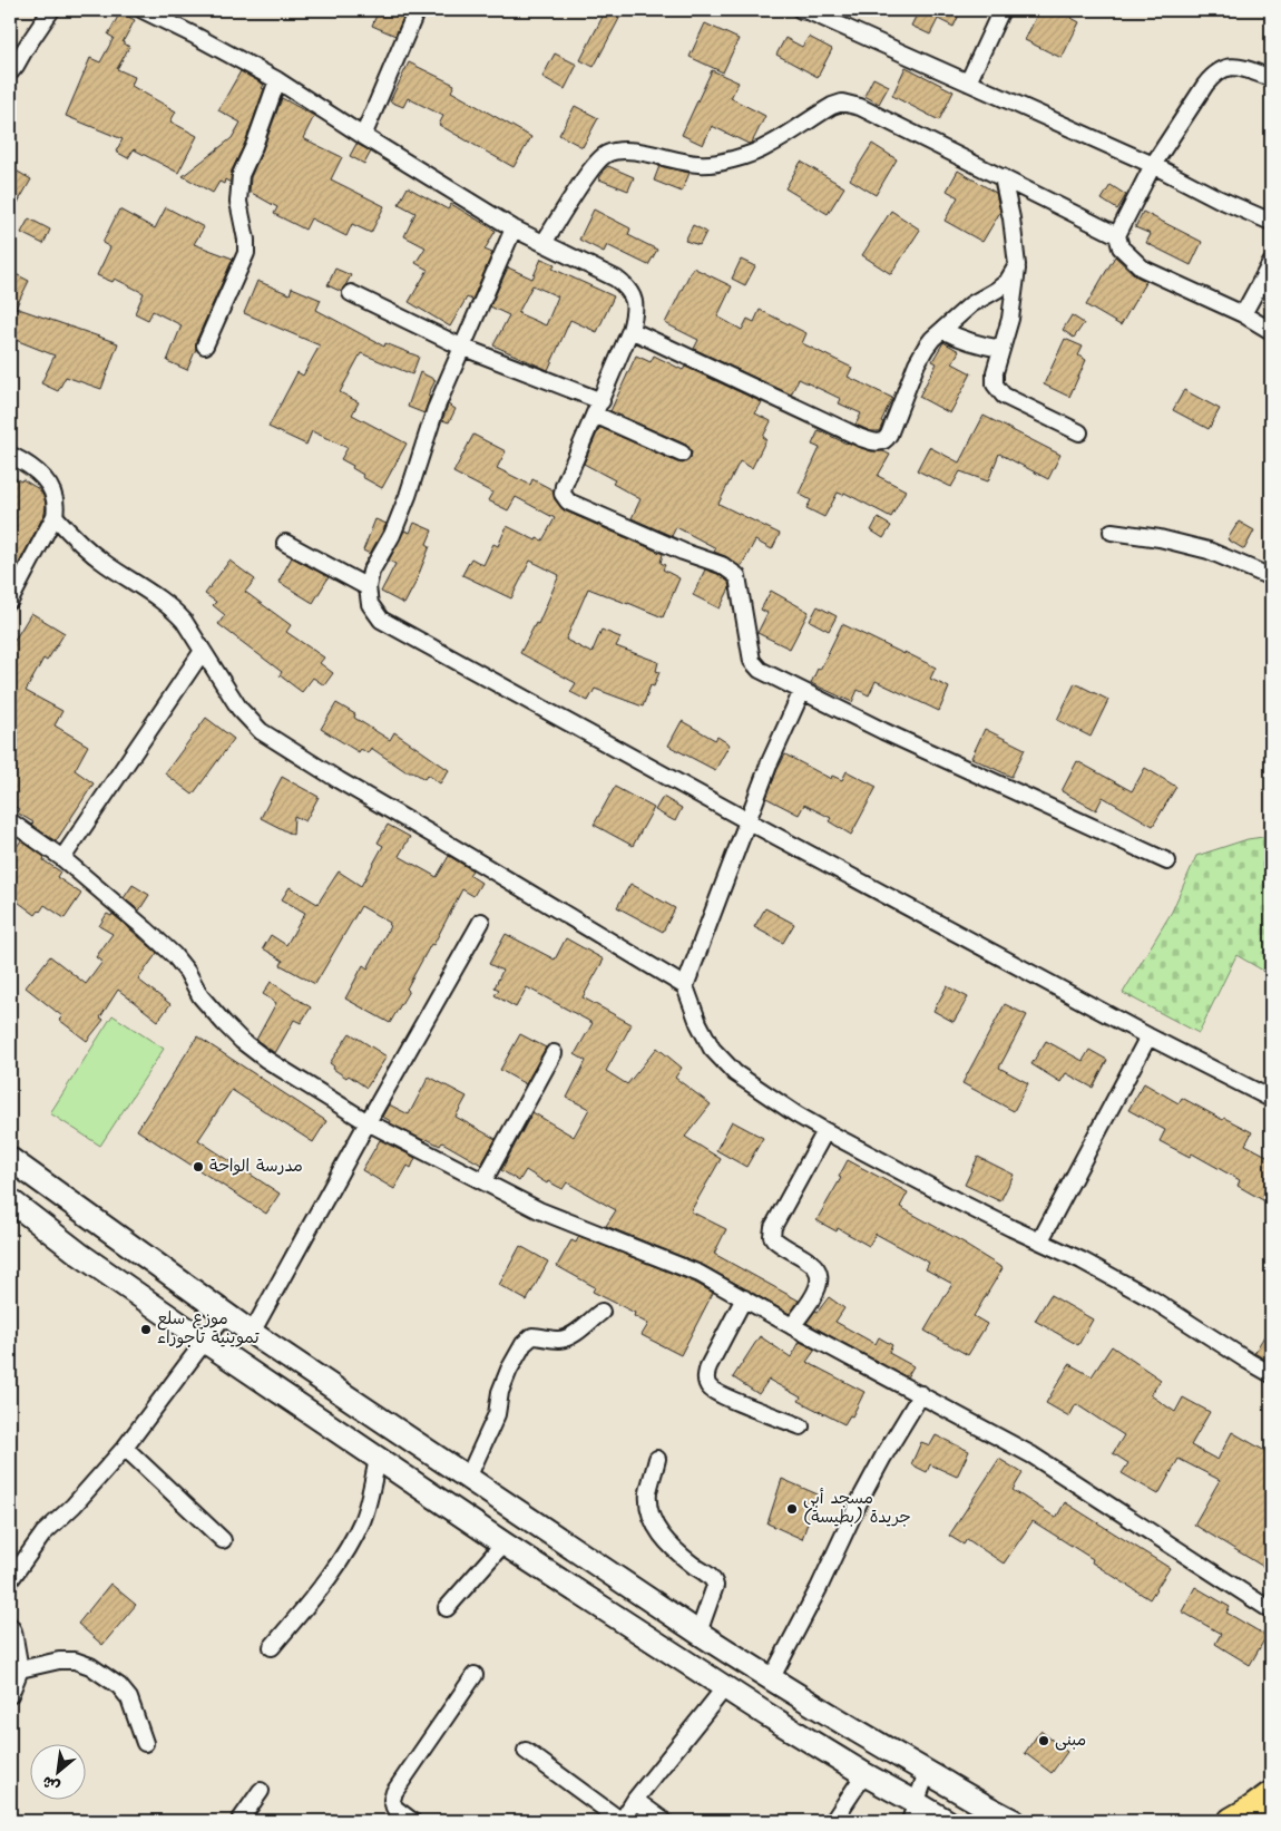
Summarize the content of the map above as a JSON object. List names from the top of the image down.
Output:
{
  "places": [
    "مدرسة الواحة",
    "موزع سلع تموينية تاجوراء",
    "مسجد أبي جريدة (بطيسة)",
    "مبنى"
  ],
  "north": "bottom left"
}
